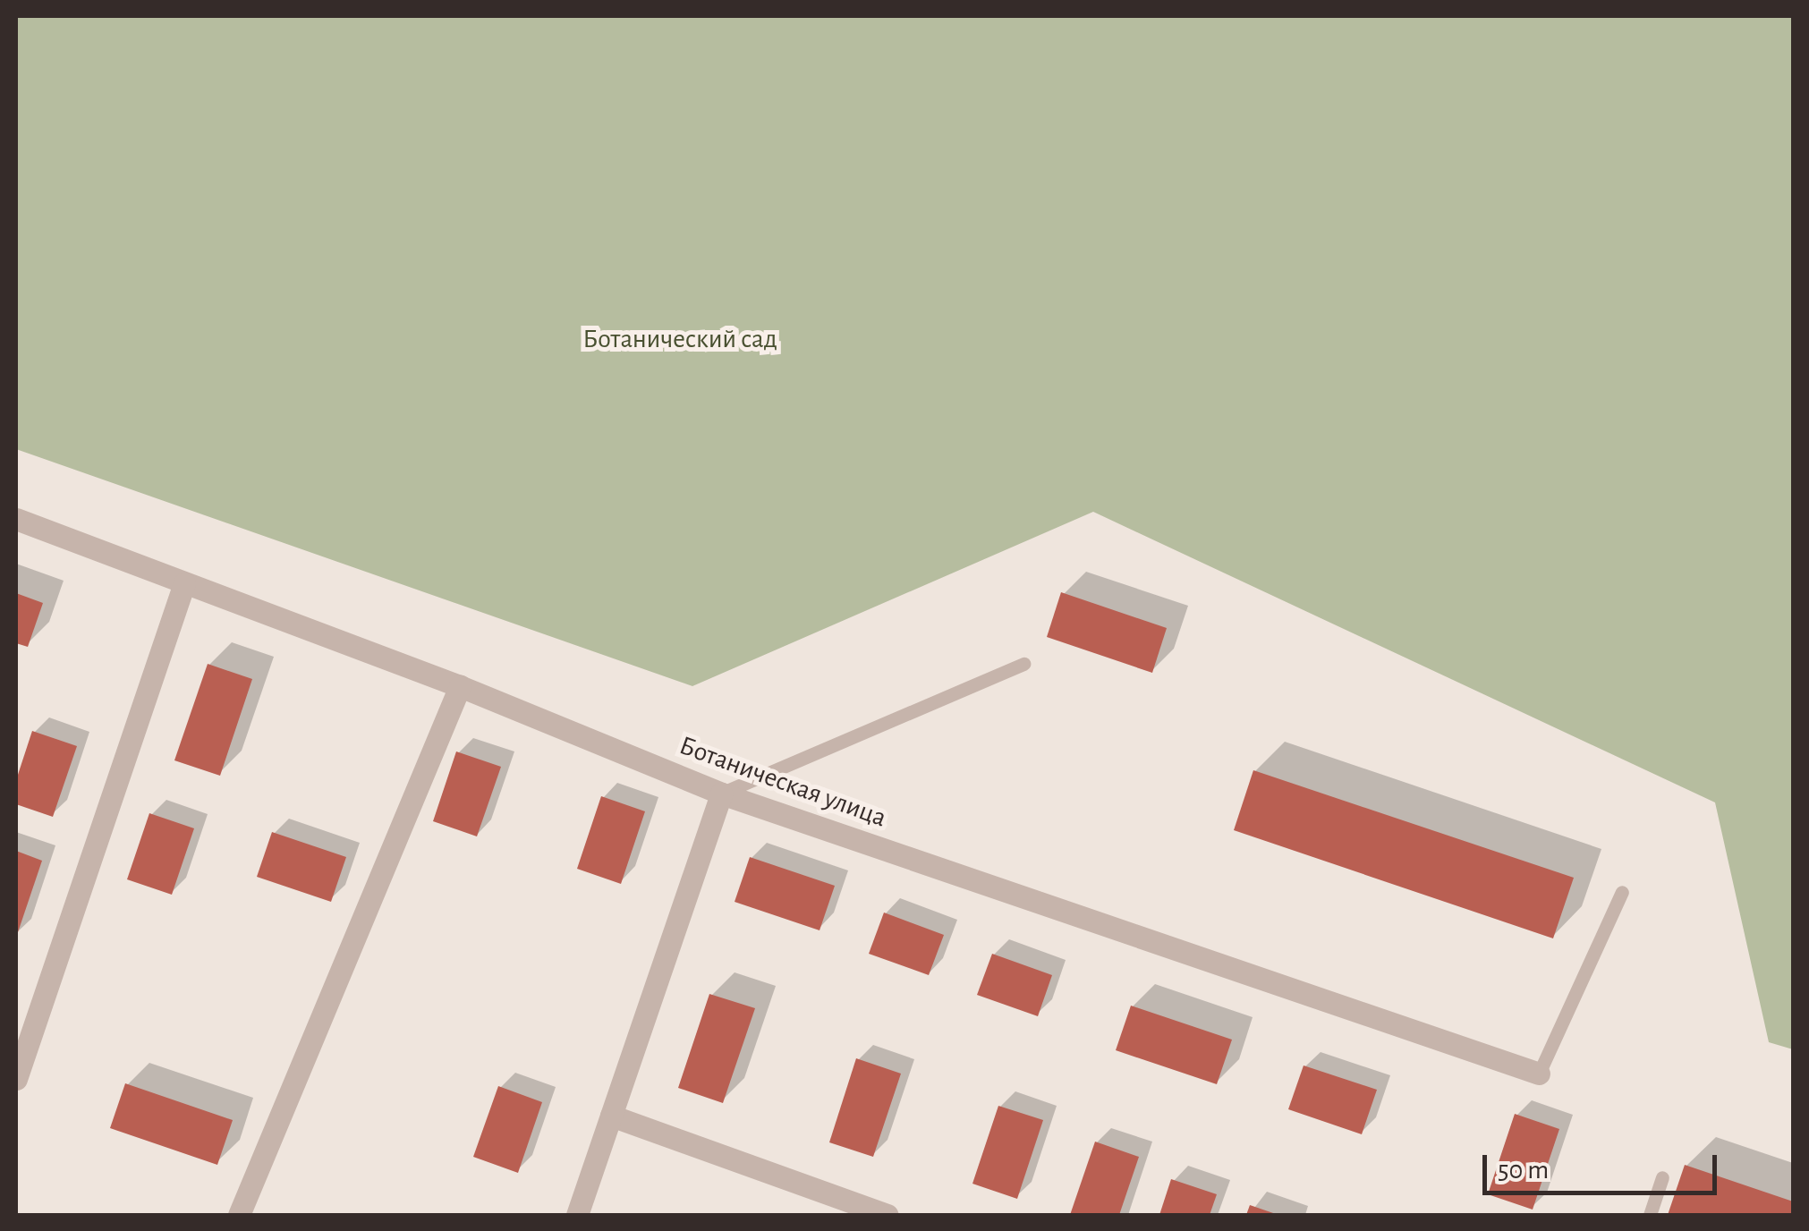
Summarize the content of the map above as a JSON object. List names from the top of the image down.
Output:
{
  "streets": {
    "street": ["Ботаническая улица"]
  },
  "parks": ["Ботанический сад"],
  "scale_bar": "50 m"
}
